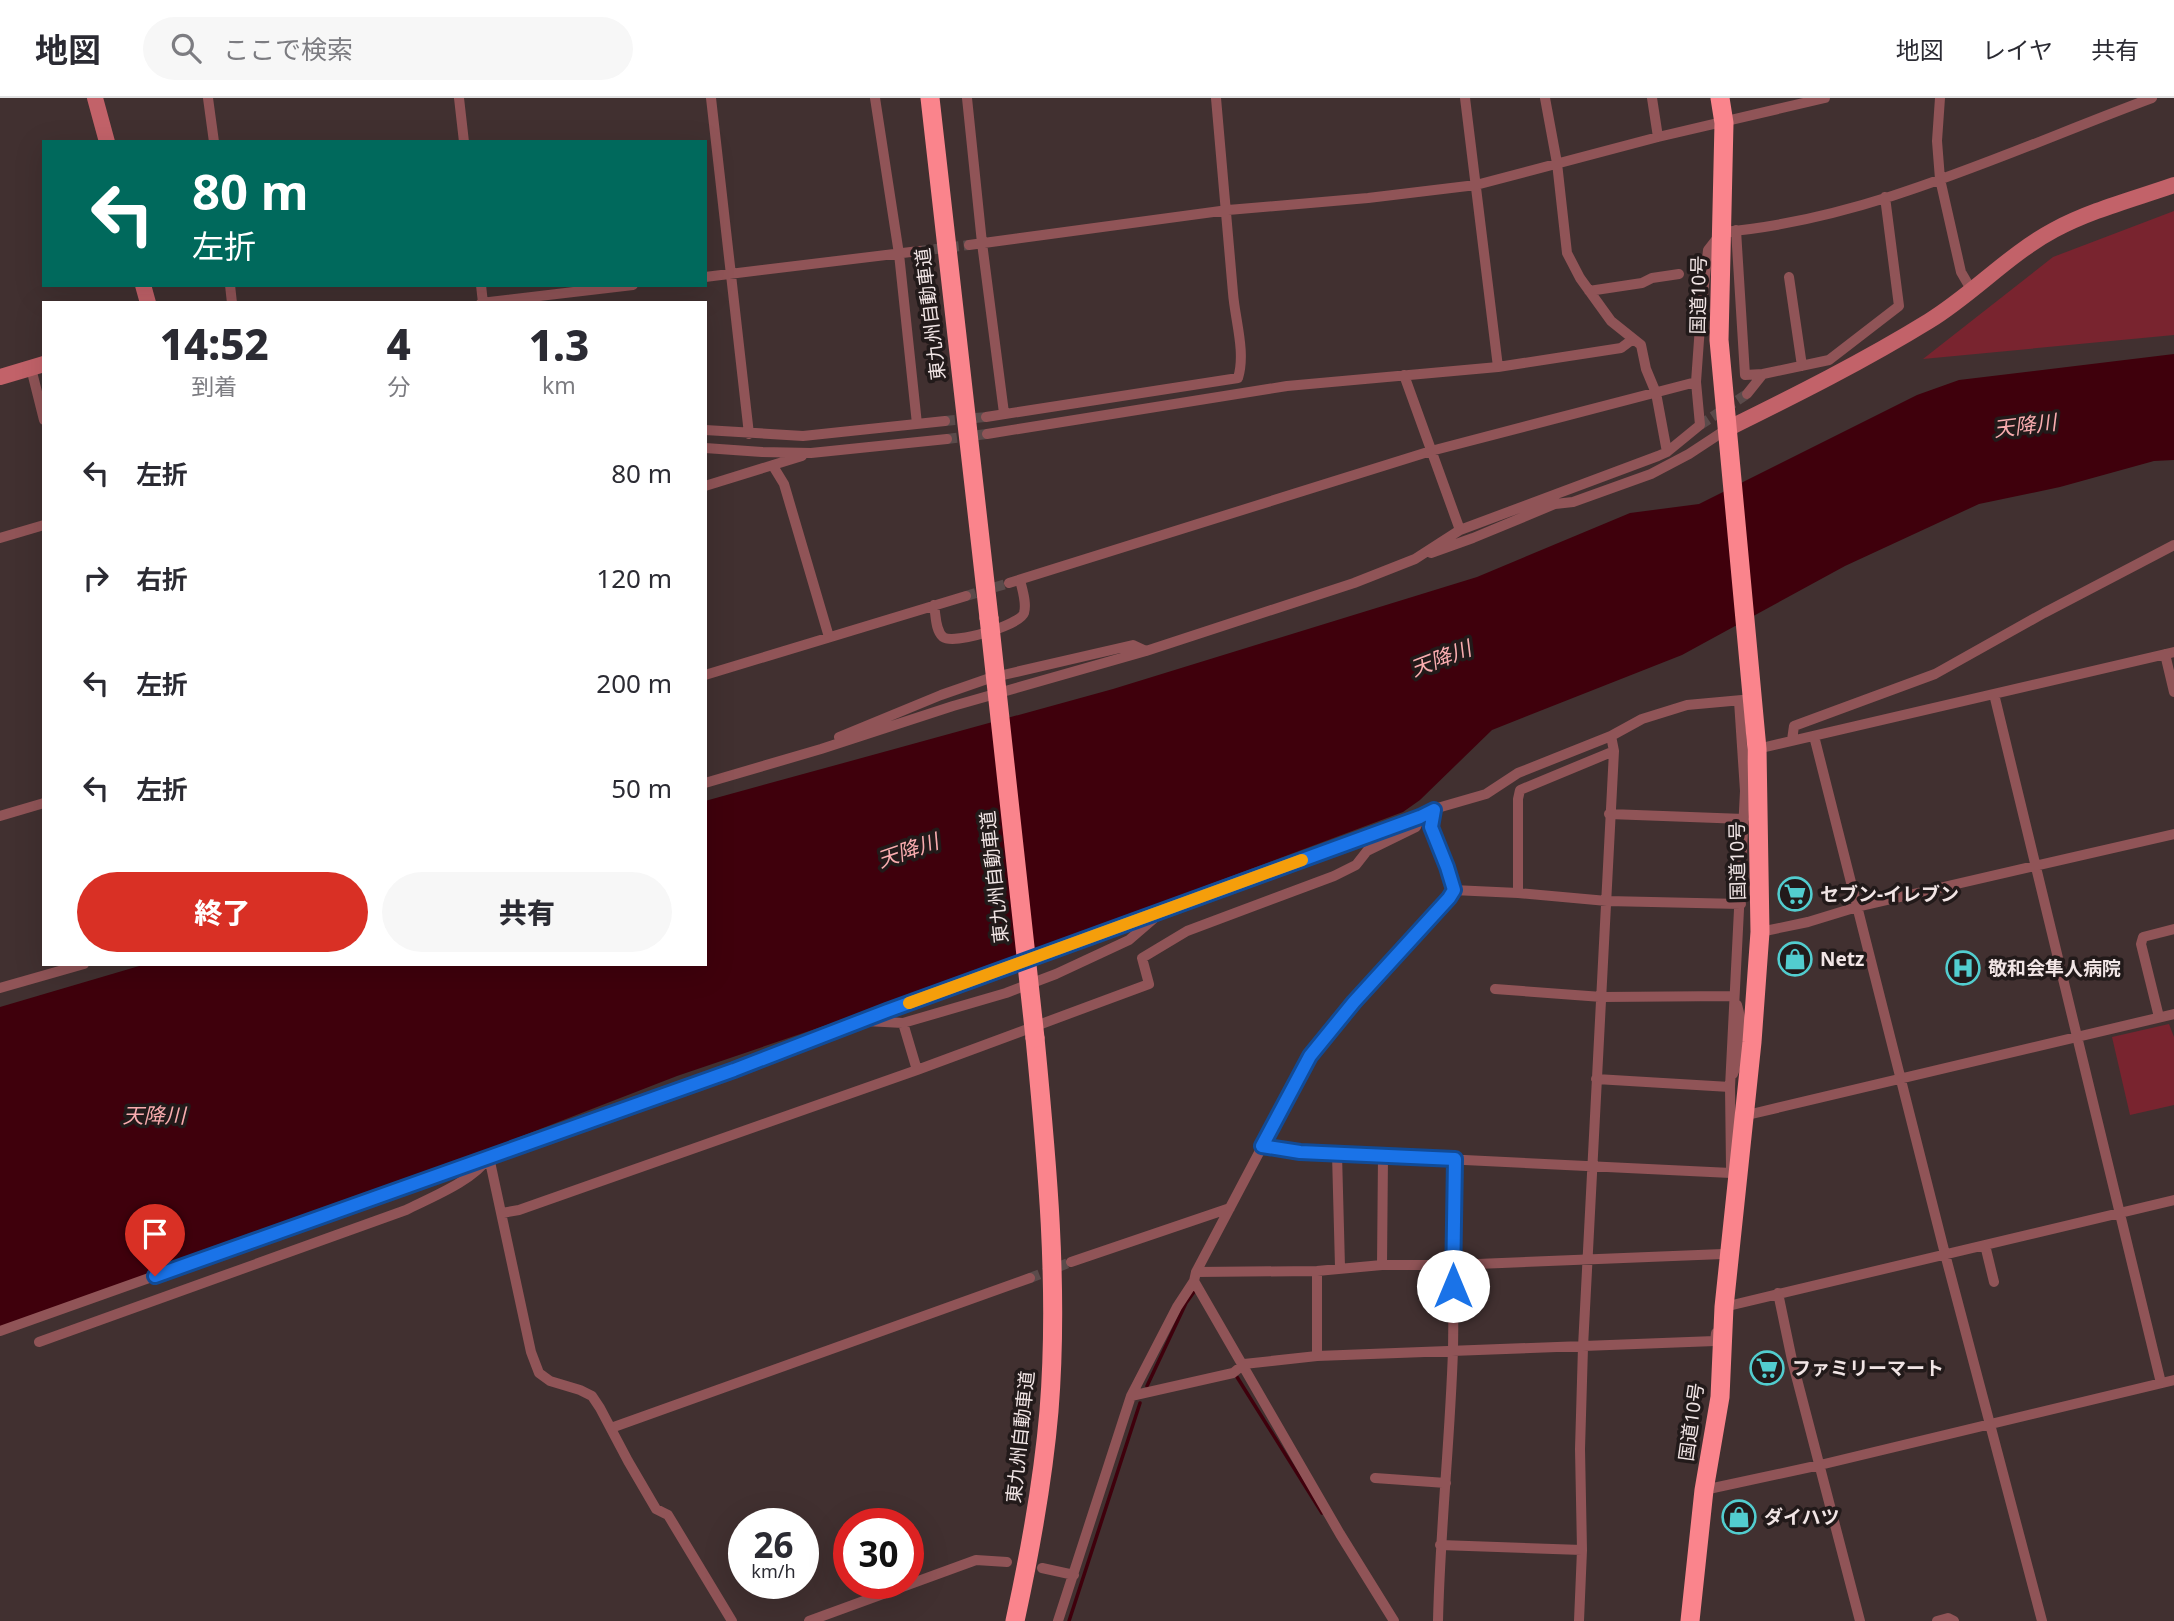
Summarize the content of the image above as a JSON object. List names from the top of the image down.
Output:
{
  "streets": {
    "highway": ["国道10号", "東九州自動車道"]
  },
  "water": ["天降川"],
  "places": {
    "supermarket": ["セブン-イレブン", "ファミリーマート"],
    "shop": ["Netz", "ダイハツ"],
    "hospital": ["敬和会隼人病院"]
  },
  "page": {
    "header": "地図",
    "search": "ここで検索",
    "nav": ["地図", "レイヤ", "共有"],
    "turn": ["80 m", "左折"],
    "eta": [
      "14:52",
      "到着",
      "4",
      "分",
      "1.3",
      "km"
    ],
    "list": [
      {
        "name": "左折",
        "value": "80 m"
      },
      {
        "name": "右折",
        "value": "120 m"
      },
      {
        "name": "左折",
        "value": "200 m"
      },
      {
        "name": "左折",
        "value": "50 m"
      }
    ],
    "buttons": ["終了", "共有"],
    "speed": "26 km/h",
    "limit": "30"
  }
}
